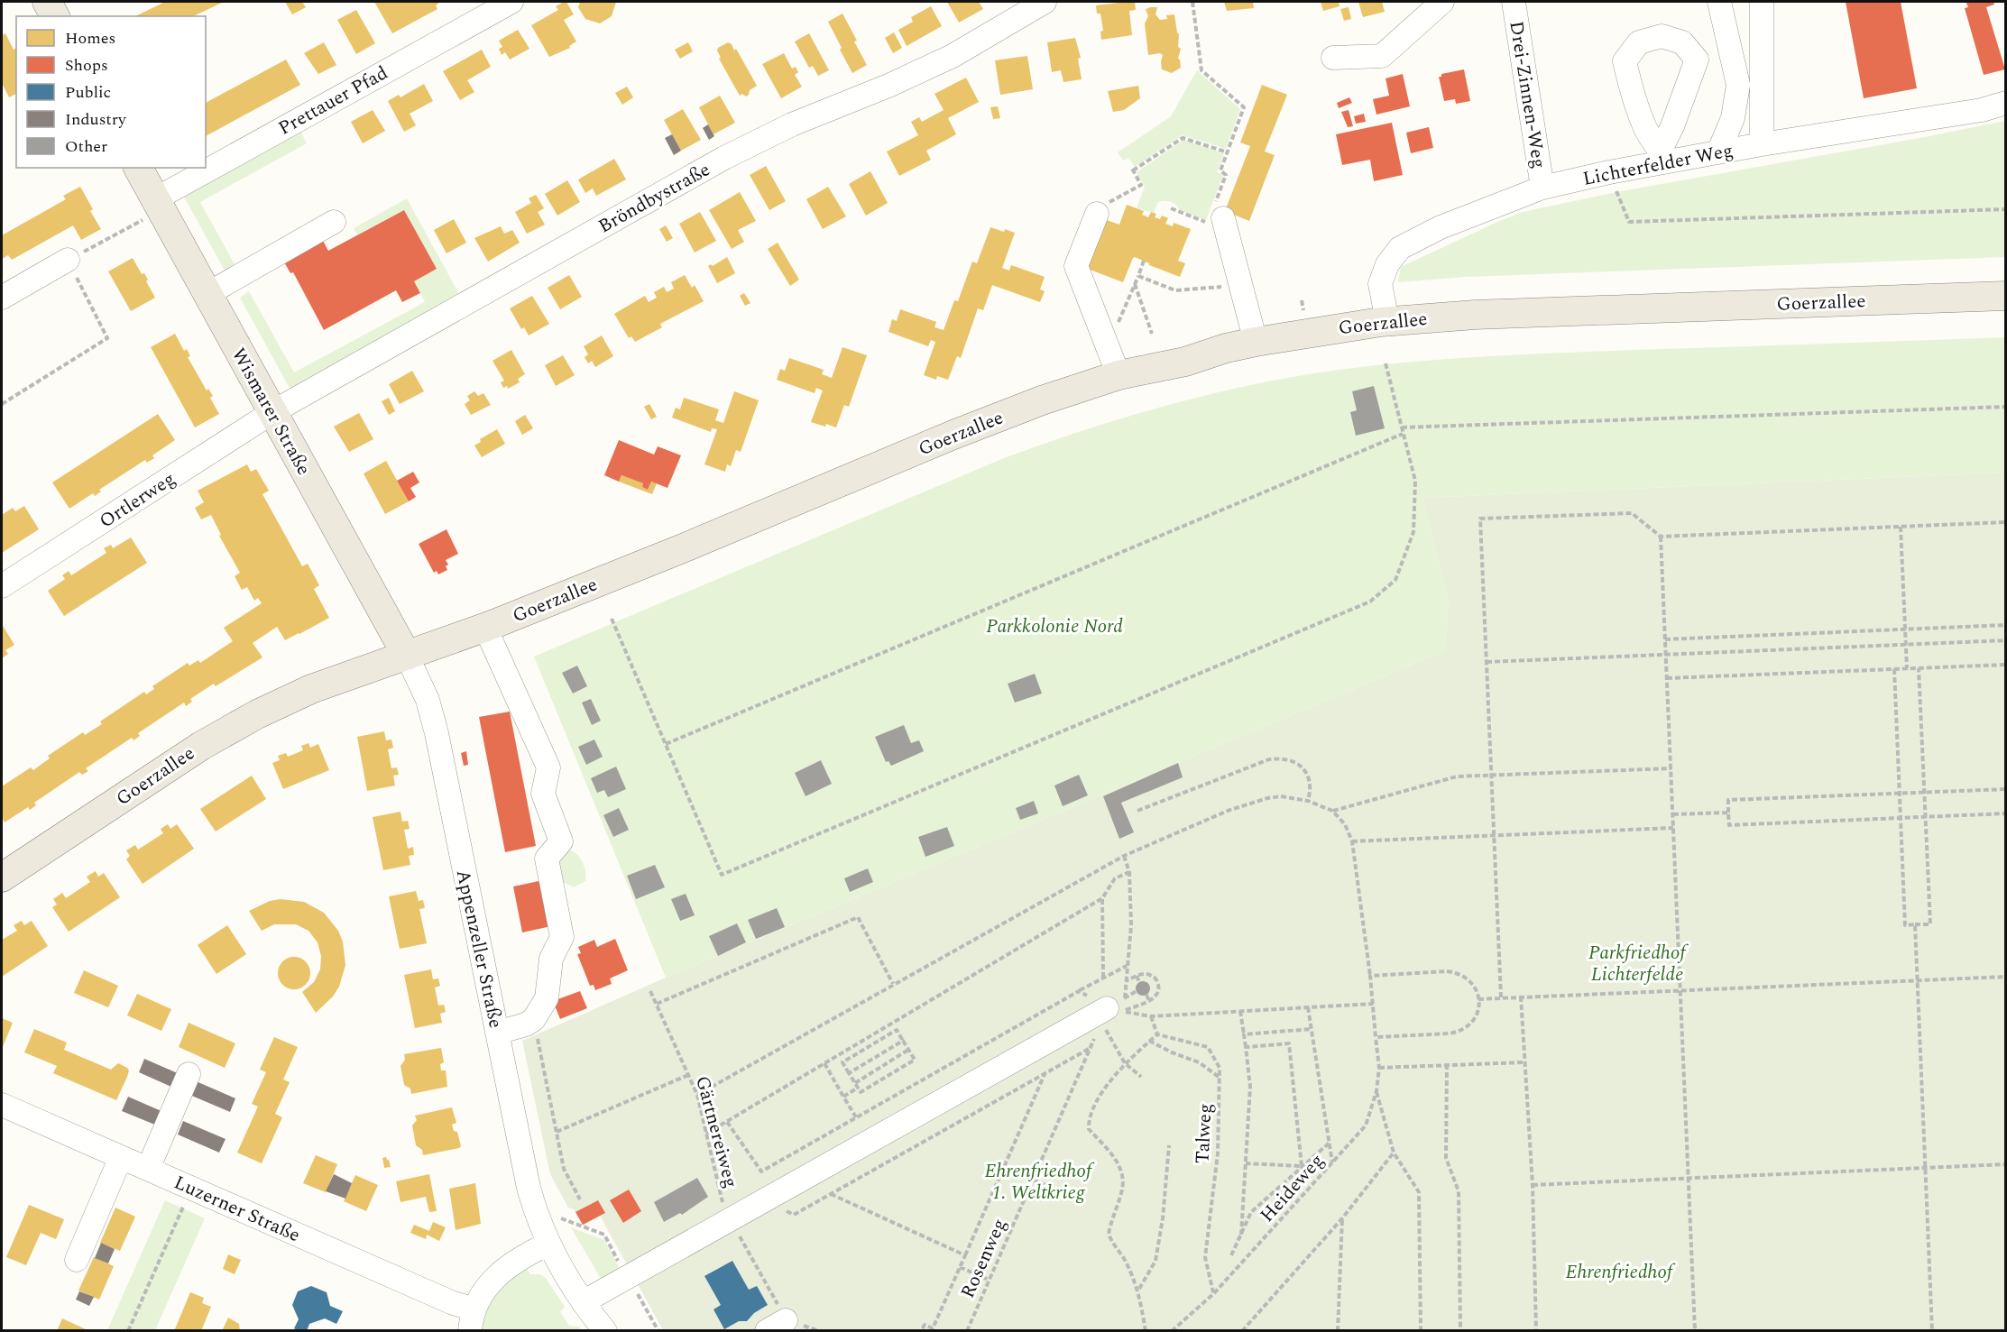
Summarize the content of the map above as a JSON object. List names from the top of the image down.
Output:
{
  "streets": {
    "main road": ["Goerzallee", "Wismarer Straße"],
    "street": [
      "Drei-Zinnen-Weg",
      "Prettauer Pfad",
      "Lichterfelder Weg",
      "Bröndbystraße",
      "Ortlerweg",
      "Appenzeller Straße",
      "Luzerner Straße"
    ],
    "path": [
      "Gärtnereiweg",
      "Talweg",
      "Heideweg",
      "Rosenweg"
    ]
  },
  "crossings": [
    ["Drei-Zinnen-Weg", "Lichterfelder Weg"],
    ["Prettauer Pfad", "Wismarer Straße"],
    ["Lichterfelder Weg", "Goerzallee"],
    ["Bröndbystraße", "Wismarer Straße"],
    ["Bröndbystraße", "Ortlerweg"],
    ["Goerzallee", "Wismarer Straße"],
    ["Goerzallee", "Appenzeller Straße"],
    ["Wismarer Straße", "Ortlerweg"],
    ["Wismarer Straße", "Appenzeller Straße"],
    ["Talweg", "Heideweg"]
  ],
  "parks": [
    "Parkkolonie Nord",
    "Parkfriedhof Lichterfelde",
    "Ehrenfriedhof 1. Weltkrieg",
    "Ehrenfriedhof"
  ],
  "legend": [
    "Homes",
    "Shops",
    "Public",
    "Industry",
    "Other"
  ]
}
